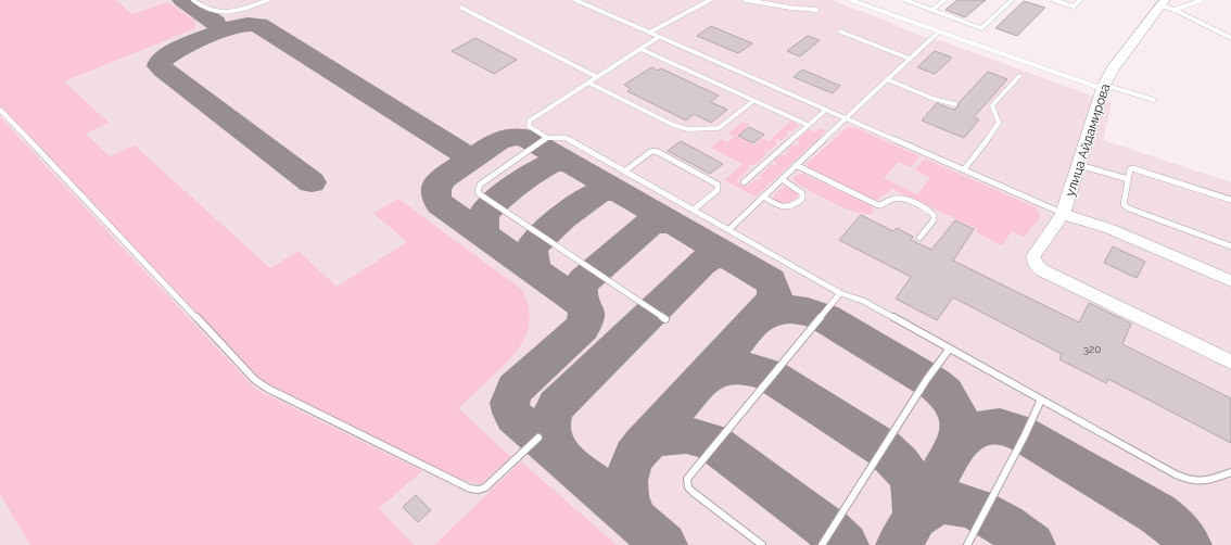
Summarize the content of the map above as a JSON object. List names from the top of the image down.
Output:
{
  "streets": {
    "main road": ["улица Айдамирова"]
  },
  "house_numbers": ["320"]
}
